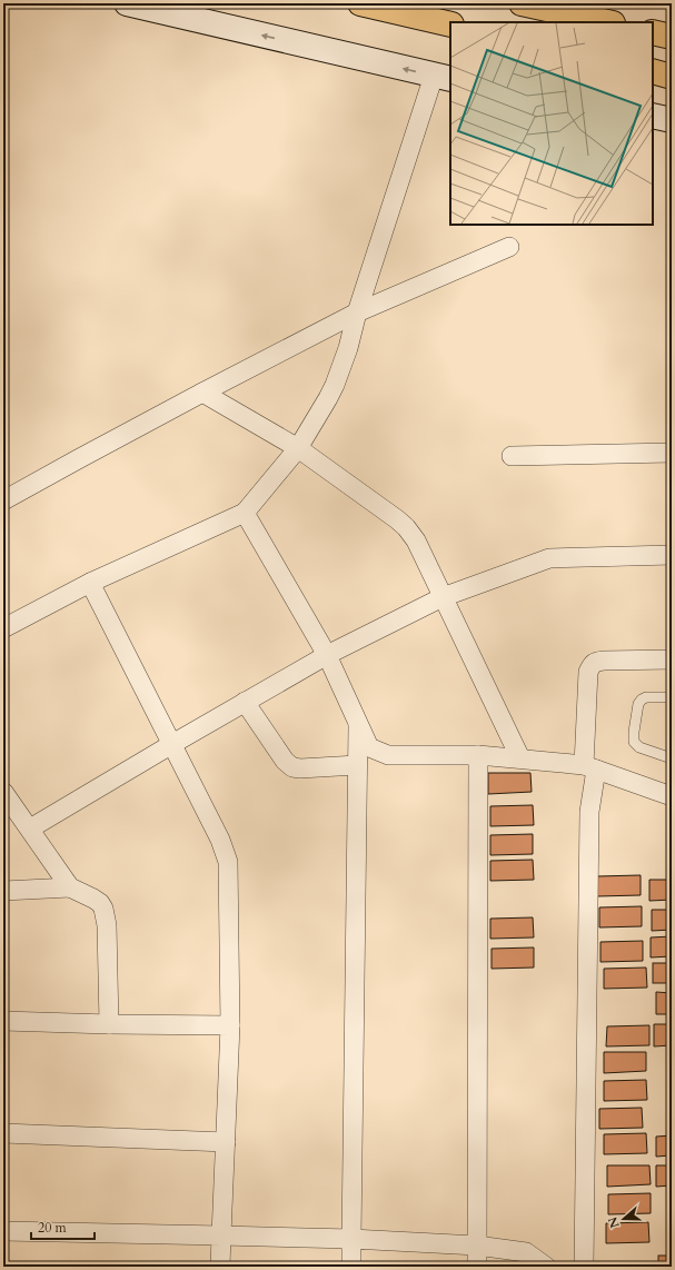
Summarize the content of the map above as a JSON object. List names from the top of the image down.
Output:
{
  "scale_bar": "20 m",
  "north": "left"
}
